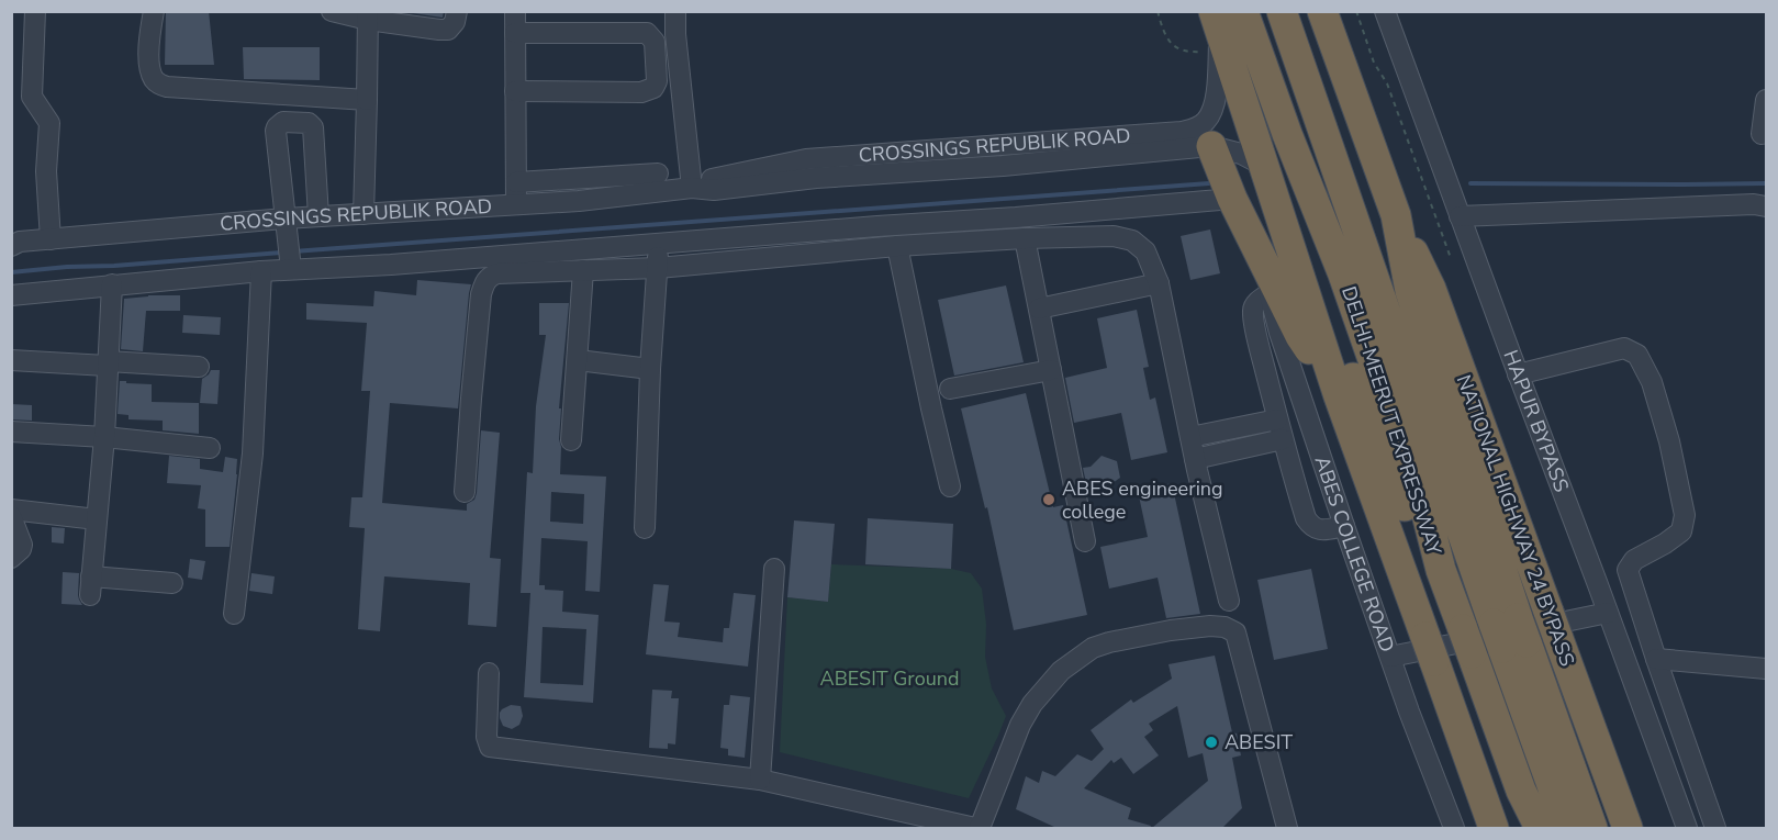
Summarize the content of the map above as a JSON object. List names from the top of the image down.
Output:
{
  "streets": {
    "highway": ["DELHI-MEERUT EXPRESSWAY", "NATIONAL HIGHWAY 24 BYPASS"],
    "street": ["CROSSINGS REPUBLIK ROAD", "HAPUR BYPASS", "ABES COLLEGE ROAD"]
  },
  "parks": ["ABESIT Ground"],
  "places": ["ABES engineering college", "ABESIT"]
}
